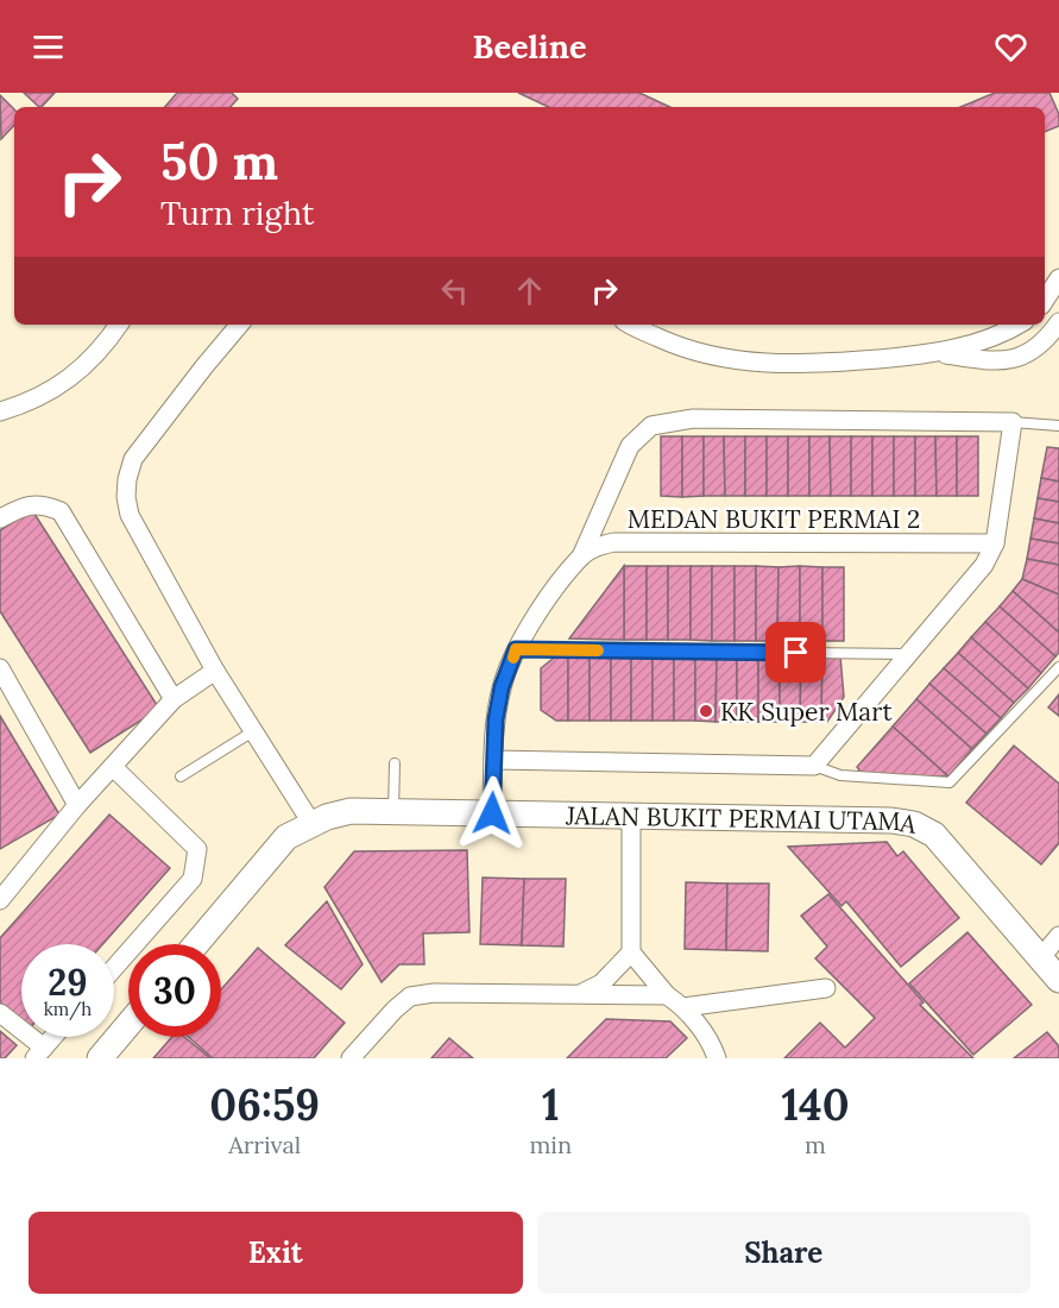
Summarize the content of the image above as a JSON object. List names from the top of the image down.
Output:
{
  "streets": {
    "street": ["MEDAN BUKIT PERMAI 2", "JALAN BUKIT PERMAI UTAMA"]
  },
  "crossings": [
    ["MEDAN BUKIT PERMAI 2", "JALAN BUKIT PERMAI UTAMA"]
  ],
  "places": ["KK Super Mart"],
  "page": {
    "header": "Beeline",
    "turn": ["50 m", "Turn right"],
    "speed": "29 km/h",
    "limit": "30",
    "eta": [
      "06:59",
      "Arrival",
      "1",
      "min",
      "140",
      "m"
    ],
    "buttons": ["Exit", "Share"]
  }
}
